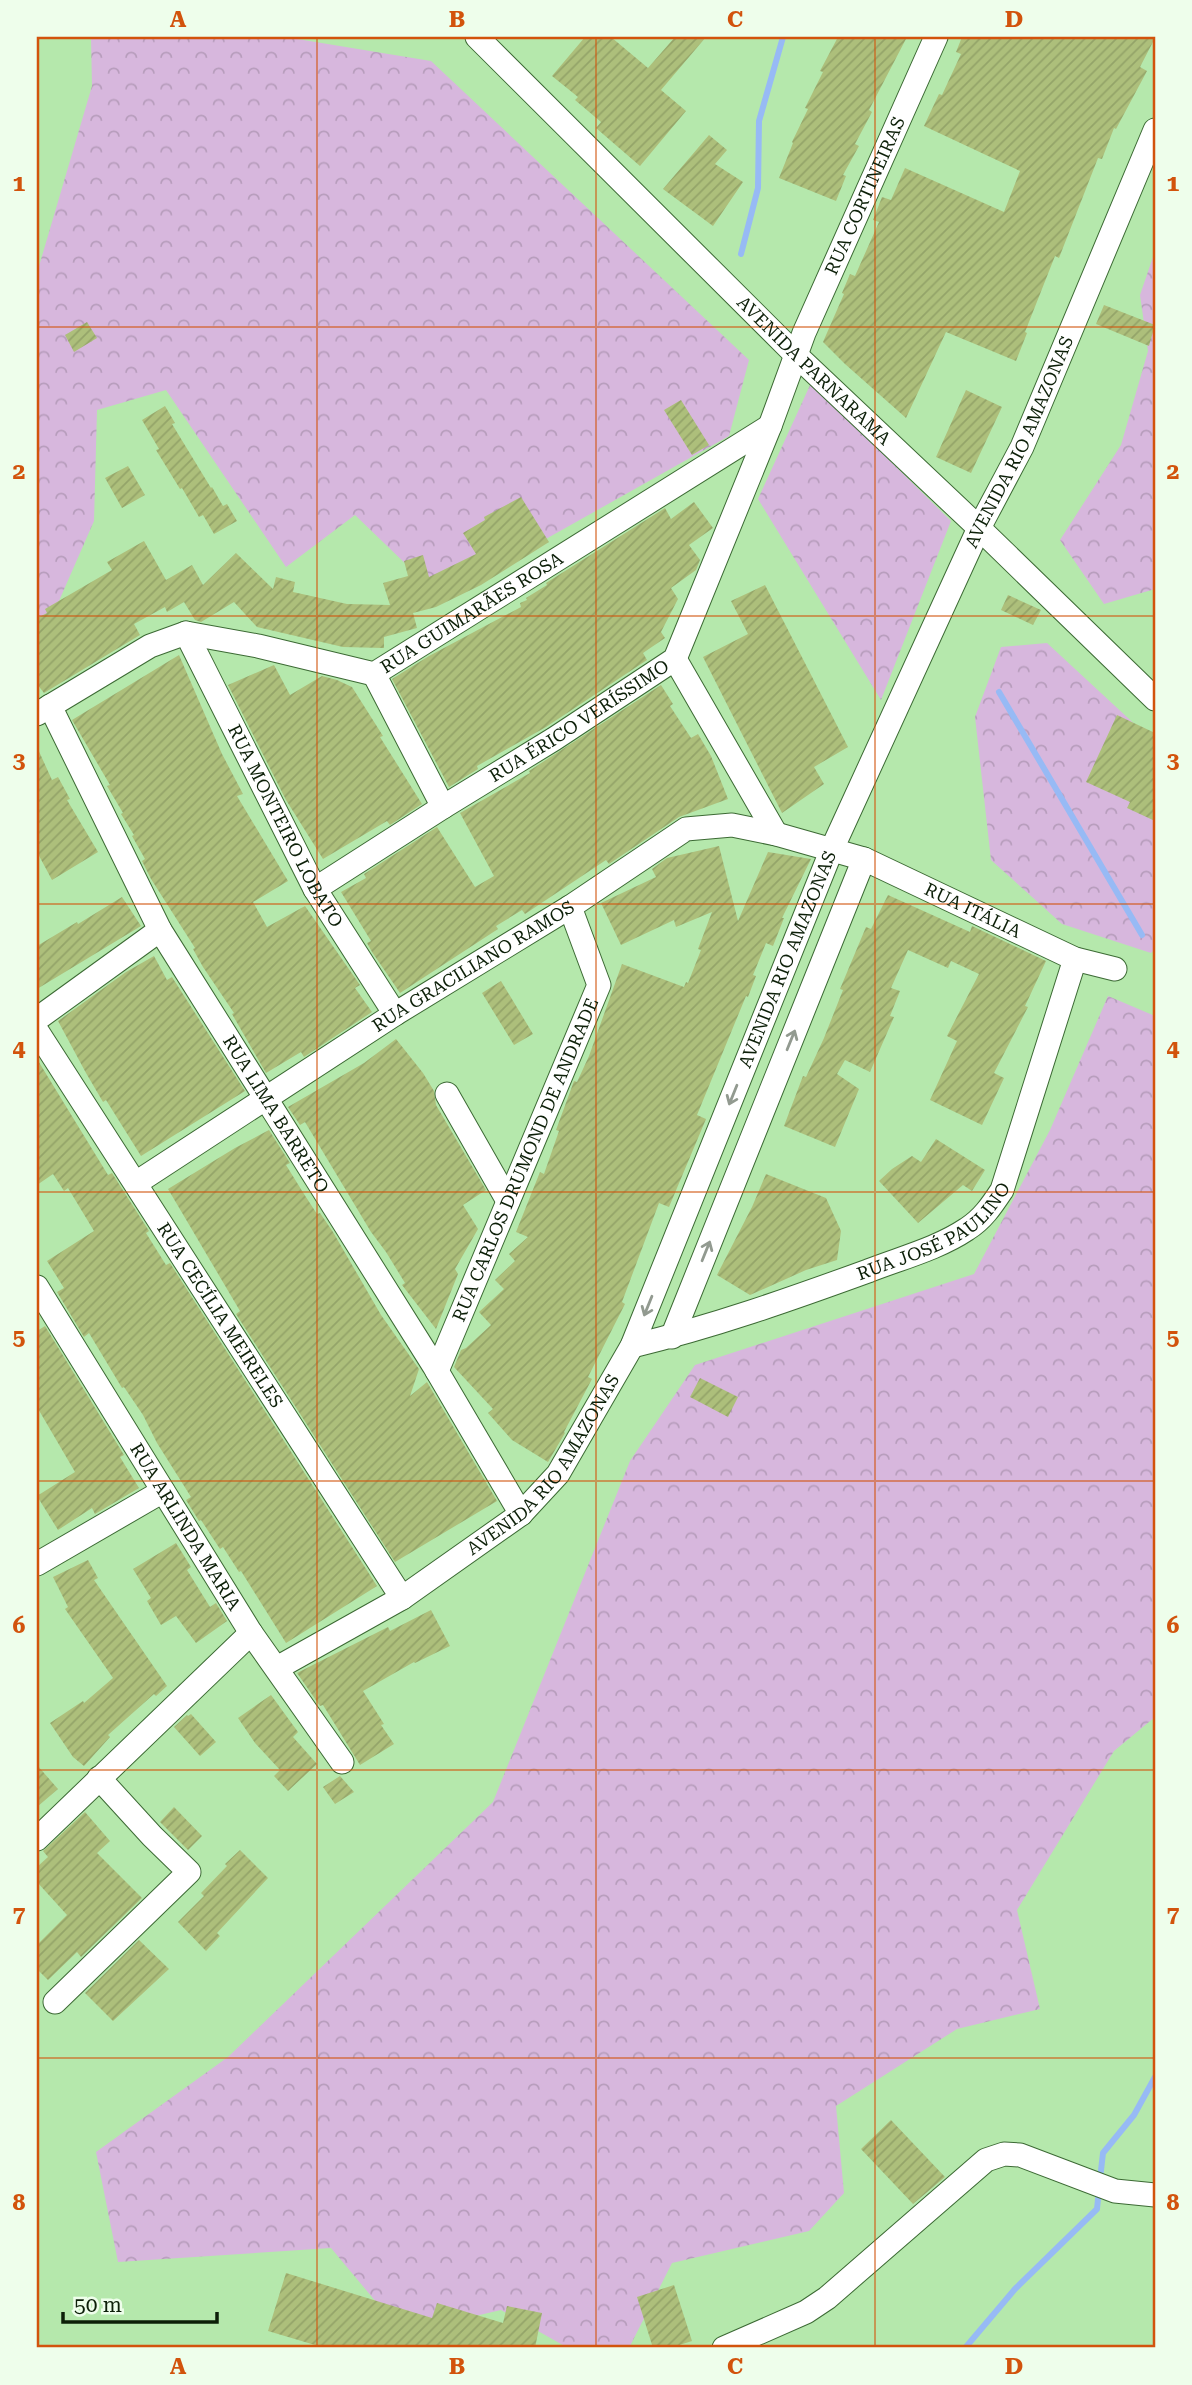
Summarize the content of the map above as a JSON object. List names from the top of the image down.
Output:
{
  "streets": {
    "street": [
      "RUA CORTINEIRAS",
      "AVENIDA PARNARAMA",
      "AVENIDA RIO AMAZONAS",
      "RUA GUIMARÃES ROSA",
      "RUA ÉRICO VERÍSSIMO",
      "RUA MONTEIRO LOBATO",
      "RUA ITÁLIA",
      "RUA GRACILIANO RAMOS",
      "RUA LIMA BARRETO",
      "RUA CARLOS DRUMOND DE ANDRADE",
      "RUA JOSÉ PAULINO",
      "RUA CECÍLIA MEIRELES",
      "RUA ARLINDA MARIA"
    ]
  },
  "crossings": [
    ["RUA CORTINEIRAS", "AVENIDA PARNARAMA"],
    ["RUA CORTINEIRAS", "RUA ÉRICO VERÍSSIMO"],
    ["AVENIDA PARNARAMA", "AVENIDA RIO AMAZONAS"],
    ["AVENIDA PARNARAMA", "RUA ÉRICO VERÍSSIMO"],
    ["AVENIDA RIO AMAZONAS", "RUA ITÁLIA"],
    ["AVENIDA RIO AMAZONAS", "RUA GRACILIANO RAMOS"],
    ["AVENIDA RIO AMAZONAS", "RUA LIMA BARRETO"],
    ["AVENIDA RIO AMAZONAS", "RUA JOSÉ PAULINO"],
    ["AVENIDA RIO AMAZONAS", "RUA CECÍLIA MEIRELES"],
    ["AVENIDA RIO AMAZONAS", "RUA ARLINDA MARIA"],
    ["RUA GUIMARÃES ROSA", "RUA ÉRICO VERÍSSIMO"],
    ["RUA GUIMARÃES ROSA", "RUA MONTEIRO LOBATO"],
    ["RUA ÉRICO VERÍSSIMO", "RUA MONTEIRO LOBATO"],
    ["RUA MONTEIRO LOBATO", "RUA GRACILIANO RAMOS"],
    ["RUA ITÁLIA", "RUA GRACILIANO RAMOS"],
    ["RUA ITÁLIA", "RUA JOSÉ PAULINO"],
    ["RUA GRACILIANO RAMOS", "RUA LIMA BARRETO"],
    ["RUA GRACILIANO RAMOS", "RUA CARLOS DRUMOND DE ANDRADE"],
    ["RUA GRACILIANO RAMOS", "RUA CECÍLIA MEIRELES"],
    ["RUA LIMA BARRETO", "RUA CARLOS DRUMOND DE ANDRADE"]
  ],
  "scale_bar": "50 m",
  "grid": {
    "columns": [
      "A",
      "B",
      "C",
      "D"
    ],
    "rows": [
      "1",
      "2",
      "3",
      "4",
      "5",
      "6",
      "7",
      "8"
    ]
  }
}
